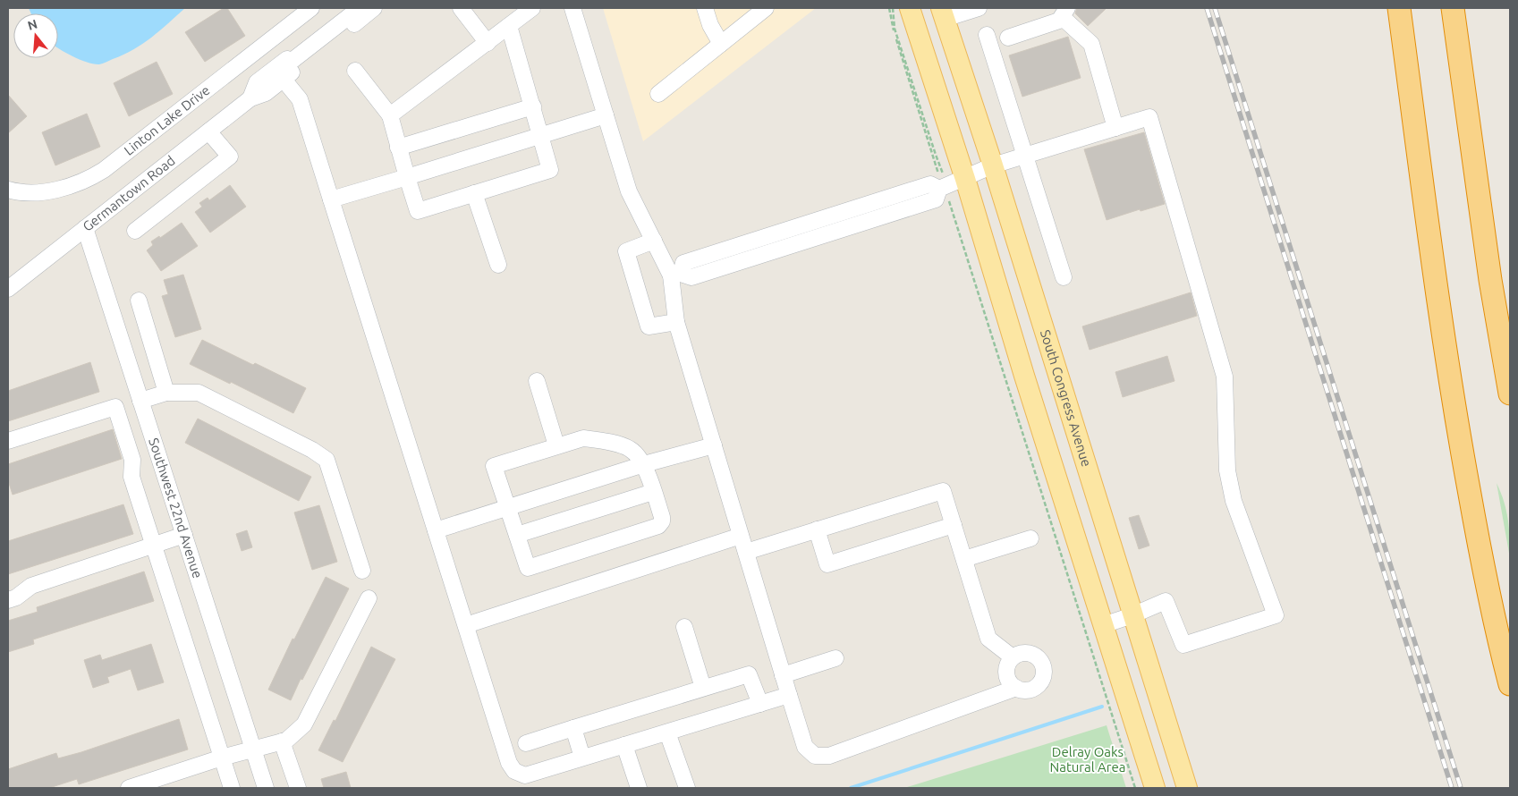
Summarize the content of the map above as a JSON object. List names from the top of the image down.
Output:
{
  "streets": {
    "main road": ["South Congress Avenue"],
    "street": ["Linton Lake Drive", "Germantown Road", "Southwest 22nd Avenue"]
  },
  "crossings": [
    ["Germantown Road", "Southwest 22nd Avenue"]
  ],
  "parks": ["Delray Oaks Natural Area"],
  "north": "top"
}
